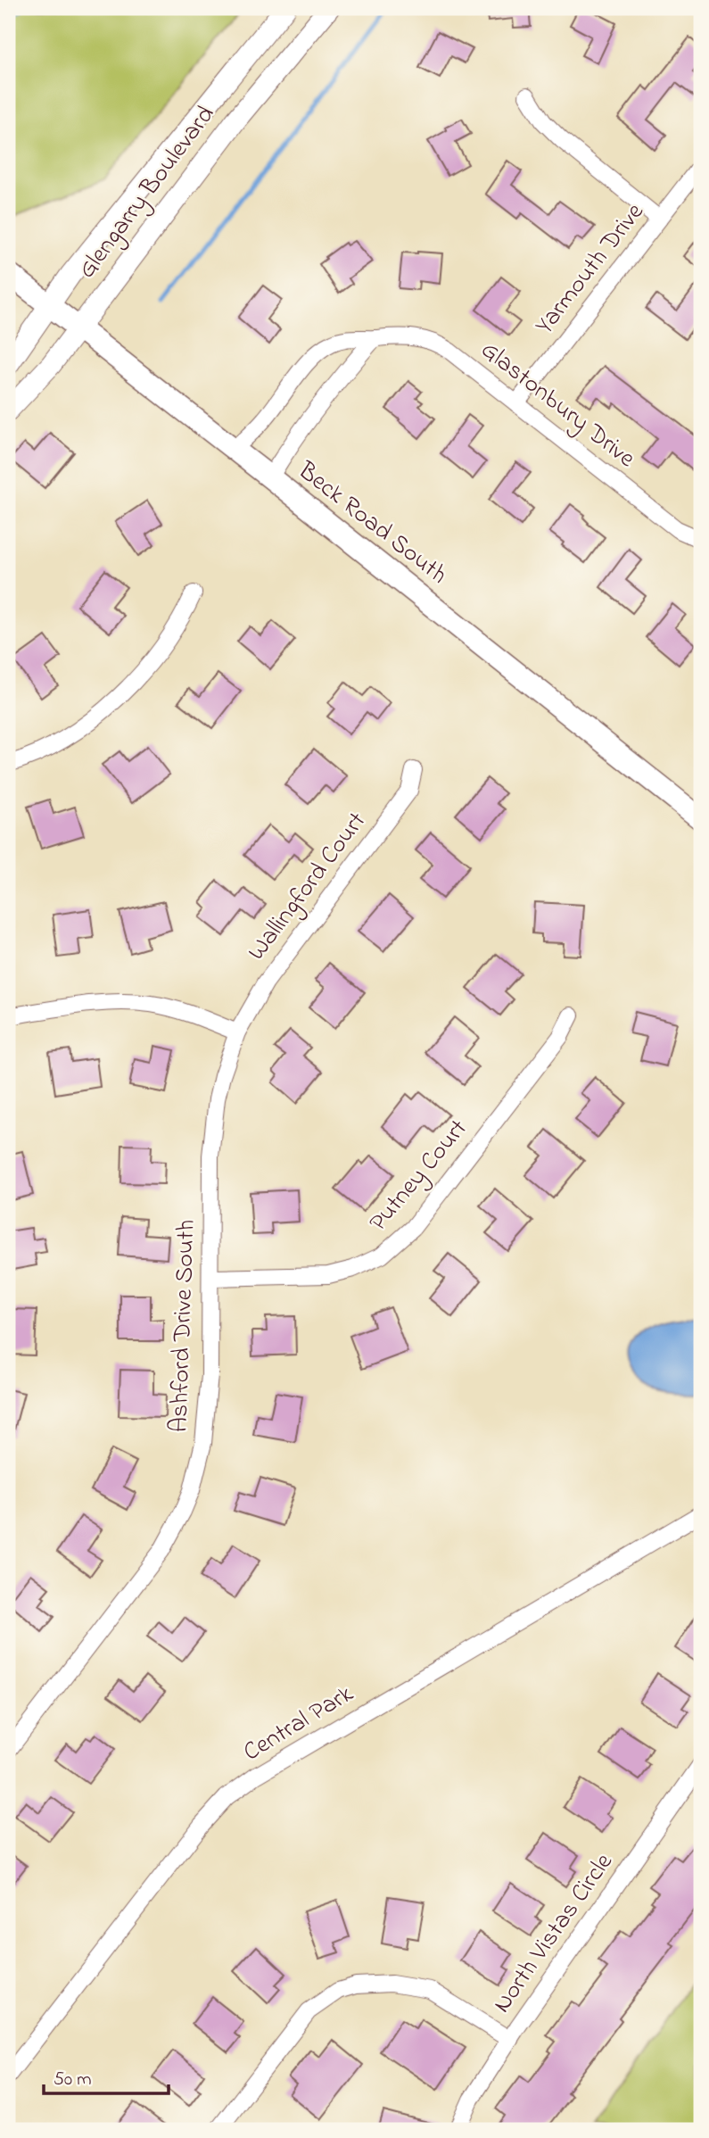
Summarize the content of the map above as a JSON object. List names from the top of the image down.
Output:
{
  "streets": {
    "main road": ["Beck Road South"],
    "street": [
      "Glengarry Boulevard",
      "Yarmouth Drive",
      "Glastonbury Drive",
      "Wallingford Court",
      "Putney Court",
      "Ashford Drive South",
      "Central Park",
      "North Vistas Circle"
    ]
  },
  "crossings": [
    ["Glengarry Boulevard", "Beck Road South"],
    ["Yarmouth Drive", "Glastonbury Drive"],
    ["Glastonbury Drive", "Beck Road South"],
    ["Wallingford Court", "Ashford Drive South"],
    ["Putney Court", "Ashford Drive South"]
  ],
  "scale_bar": "50 m"
}
